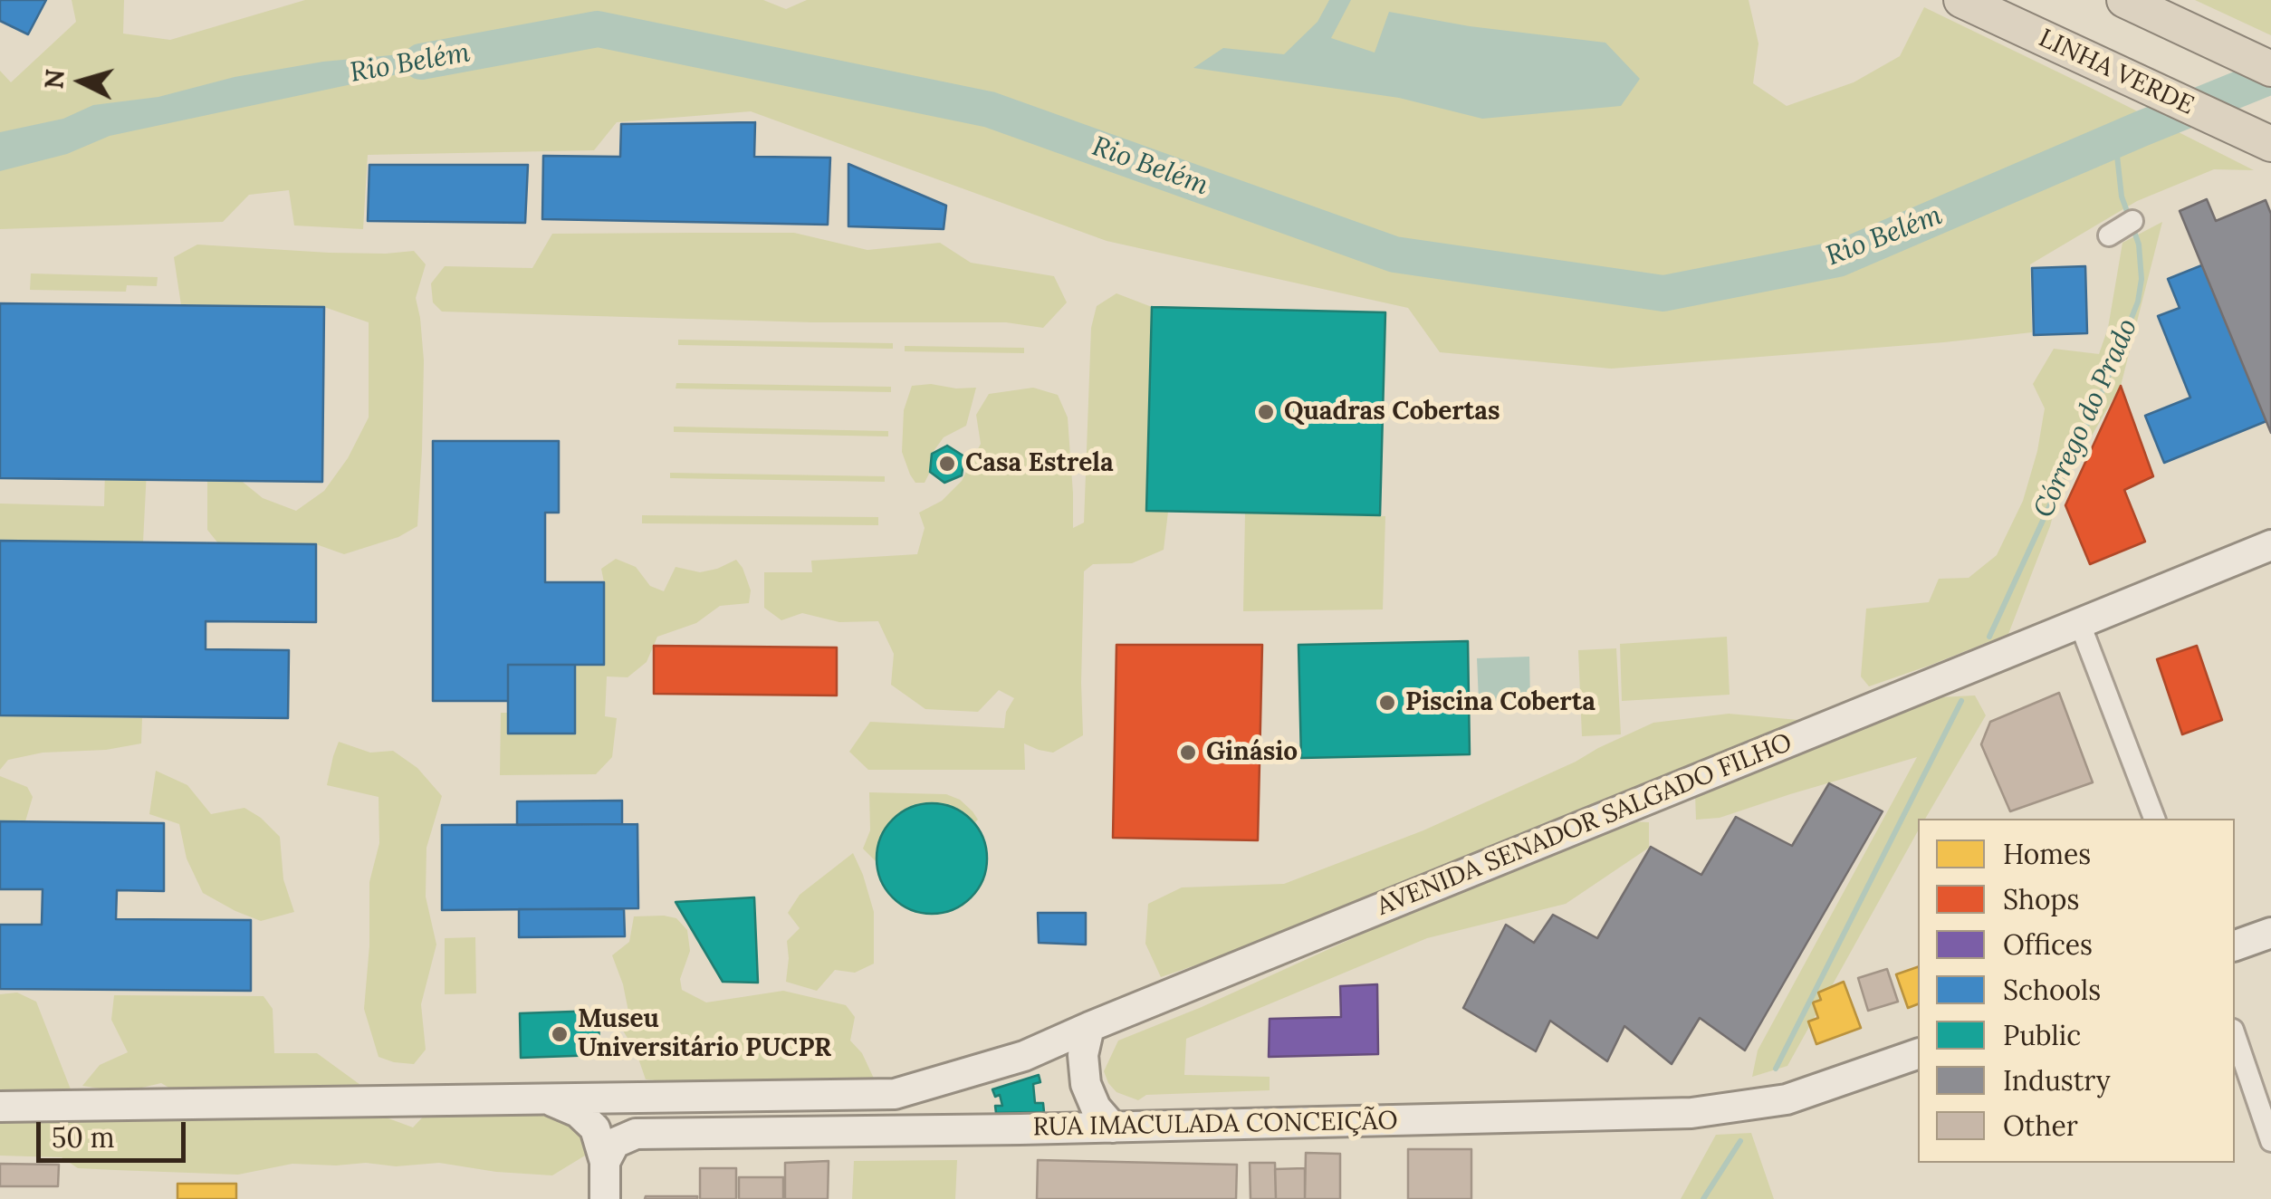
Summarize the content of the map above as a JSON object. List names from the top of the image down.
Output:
{
  "streets": {
    "highway": ["LINHA VERDE"],
    "main road": ["AVENIDA SENADOR SALGADO FILHO", "RUA IMACULADA CONCEIÇÃO"]
  },
  "water": ["Rio Belém", "Córrego do Prado"],
  "places": [
    "Quadras Cobertas",
    "Casa Estrela",
    "Piscina Coberta",
    "Ginásio",
    "Museu Universitário PUCPR"
  ],
  "legend": [
    "Homes",
    "Shops",
    "Offices",
    "Schools",
    "Public",
    "Industry",
    "Other"
  ],
  "scale_bar": "50 m",
  "north": "left"
}
